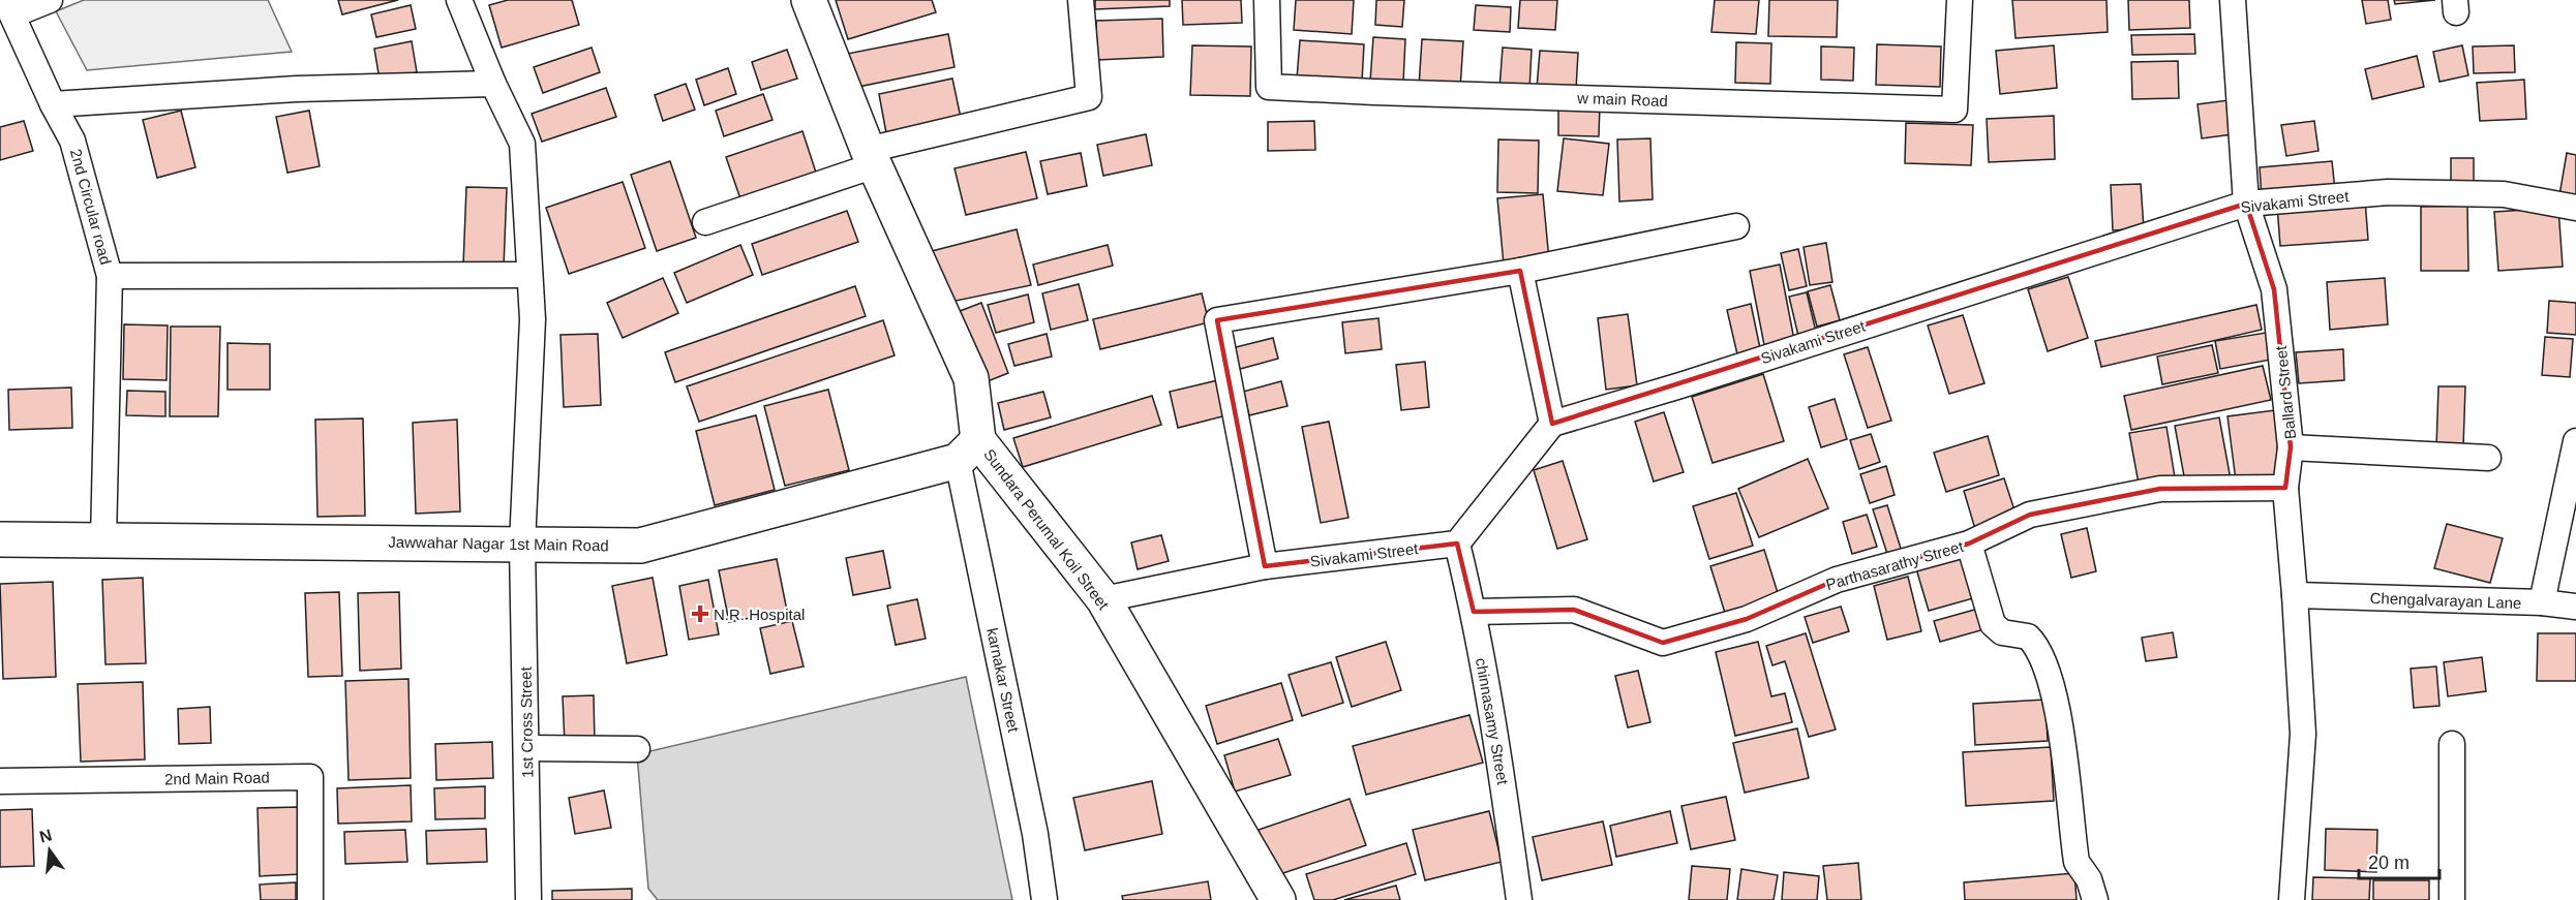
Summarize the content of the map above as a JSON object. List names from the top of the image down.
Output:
{
  "streets": {
    "street": [
      "w main Road",
      "Sivakami Street",
      "2nd Circular road",
      "Ballard Street",
      "Sundara Perumal Koil Street",
      "Jawwahar Nagar 1st Main Road",
      "Parthasarathy Street",
      "Chengalvarayan Lane",
      "karnakar Street",
      "chinnasamy Street",
      "1st Cross Street",
      "2nd Main Road"
    ]
  },
  "crossings": [
    ["Sivakami Street", "Ballard Street"],
    ["Sivakami Street", "Sundara Perumal Koil Street"],
    ["Sivakami Street", "chinnasamy Street"],
    ["2nd Circular road", "Jawwahar Nagar 1st Main Road"],
    ["Ballard Street", "Parthasarathy Street"],
    ["Ballard Street", "Chengalvarayan Lane"],
    ["Sundara Perumal Koil Street", "Jawwahar Nagar 1st Main Road"],
    ["Sundara Perumal Koil Street", "karnakar Street"],
    ["Jawwahar Nagar 1st Main Road", "karnakar Street"],
    ["Jawwahar Nagar 1st Main Road", "1st Cross Street"],
    ["Parthasarathy Street", "chinnasamy Street"]
  ],
  "places": {
    "health": ["N.R. Hospital"]
  },
  "scale_bar": "20 m",
  "north": "top"
}
